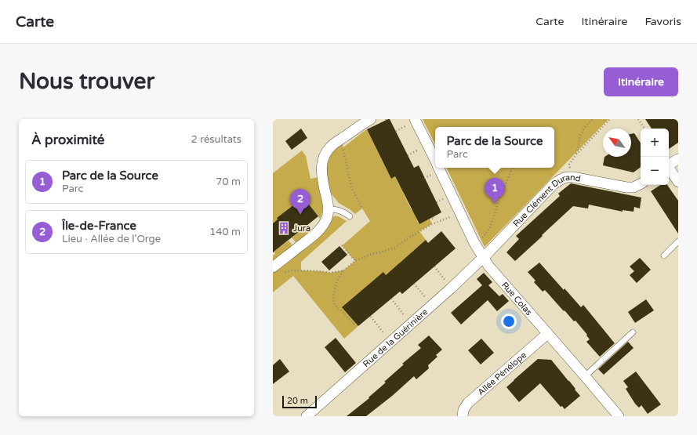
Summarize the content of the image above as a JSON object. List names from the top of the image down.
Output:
{
  "streets": {
    "street": [
      "Rue Clément Durand",
      "Rue Colas",
      "Rue de la Guérinière",
      "Allée Pénélope"
    ]
  },
  "crossings": [
    ["Rue Clément Durand", "Rue Colas"],
    ["Rue Clément Durand", "Rue de la Guérinière"],
    ["Rue Colas", "Rue de la Guérinière"],
    ["Rue Colas", "Allée Pénélope"]
  ],
  "places": {
    "building": ["Jura"]
  },
  "scale_bar": "20 m",
  "north": "top left",
  "page": {
    "header": "Carte",
    "nav": ["Carte", "Itinéraire", "Favoris"],
    "buttons": "Itinéraire",
    "title": "Nous trouver",
    "heading": ["À proximité", "2 résultats"],
    "popup": ["Parc de la Source", "Parc"],
    "map_buttons": ["+", "−"],
    "list": [
      {
        "mark": "1",
        "name": "Parc de la Source",
        "note": "Parc",
        "value": "70 m"
      },
      {
        "mark": "2",
        "name": "Île-de-France",
        "note": "Lieu · Allée de l'Orge",
        "value": "140 m"
      }
    ],
    "pins": ["1", "2"],
    "scale": "20 m"
  }
}
